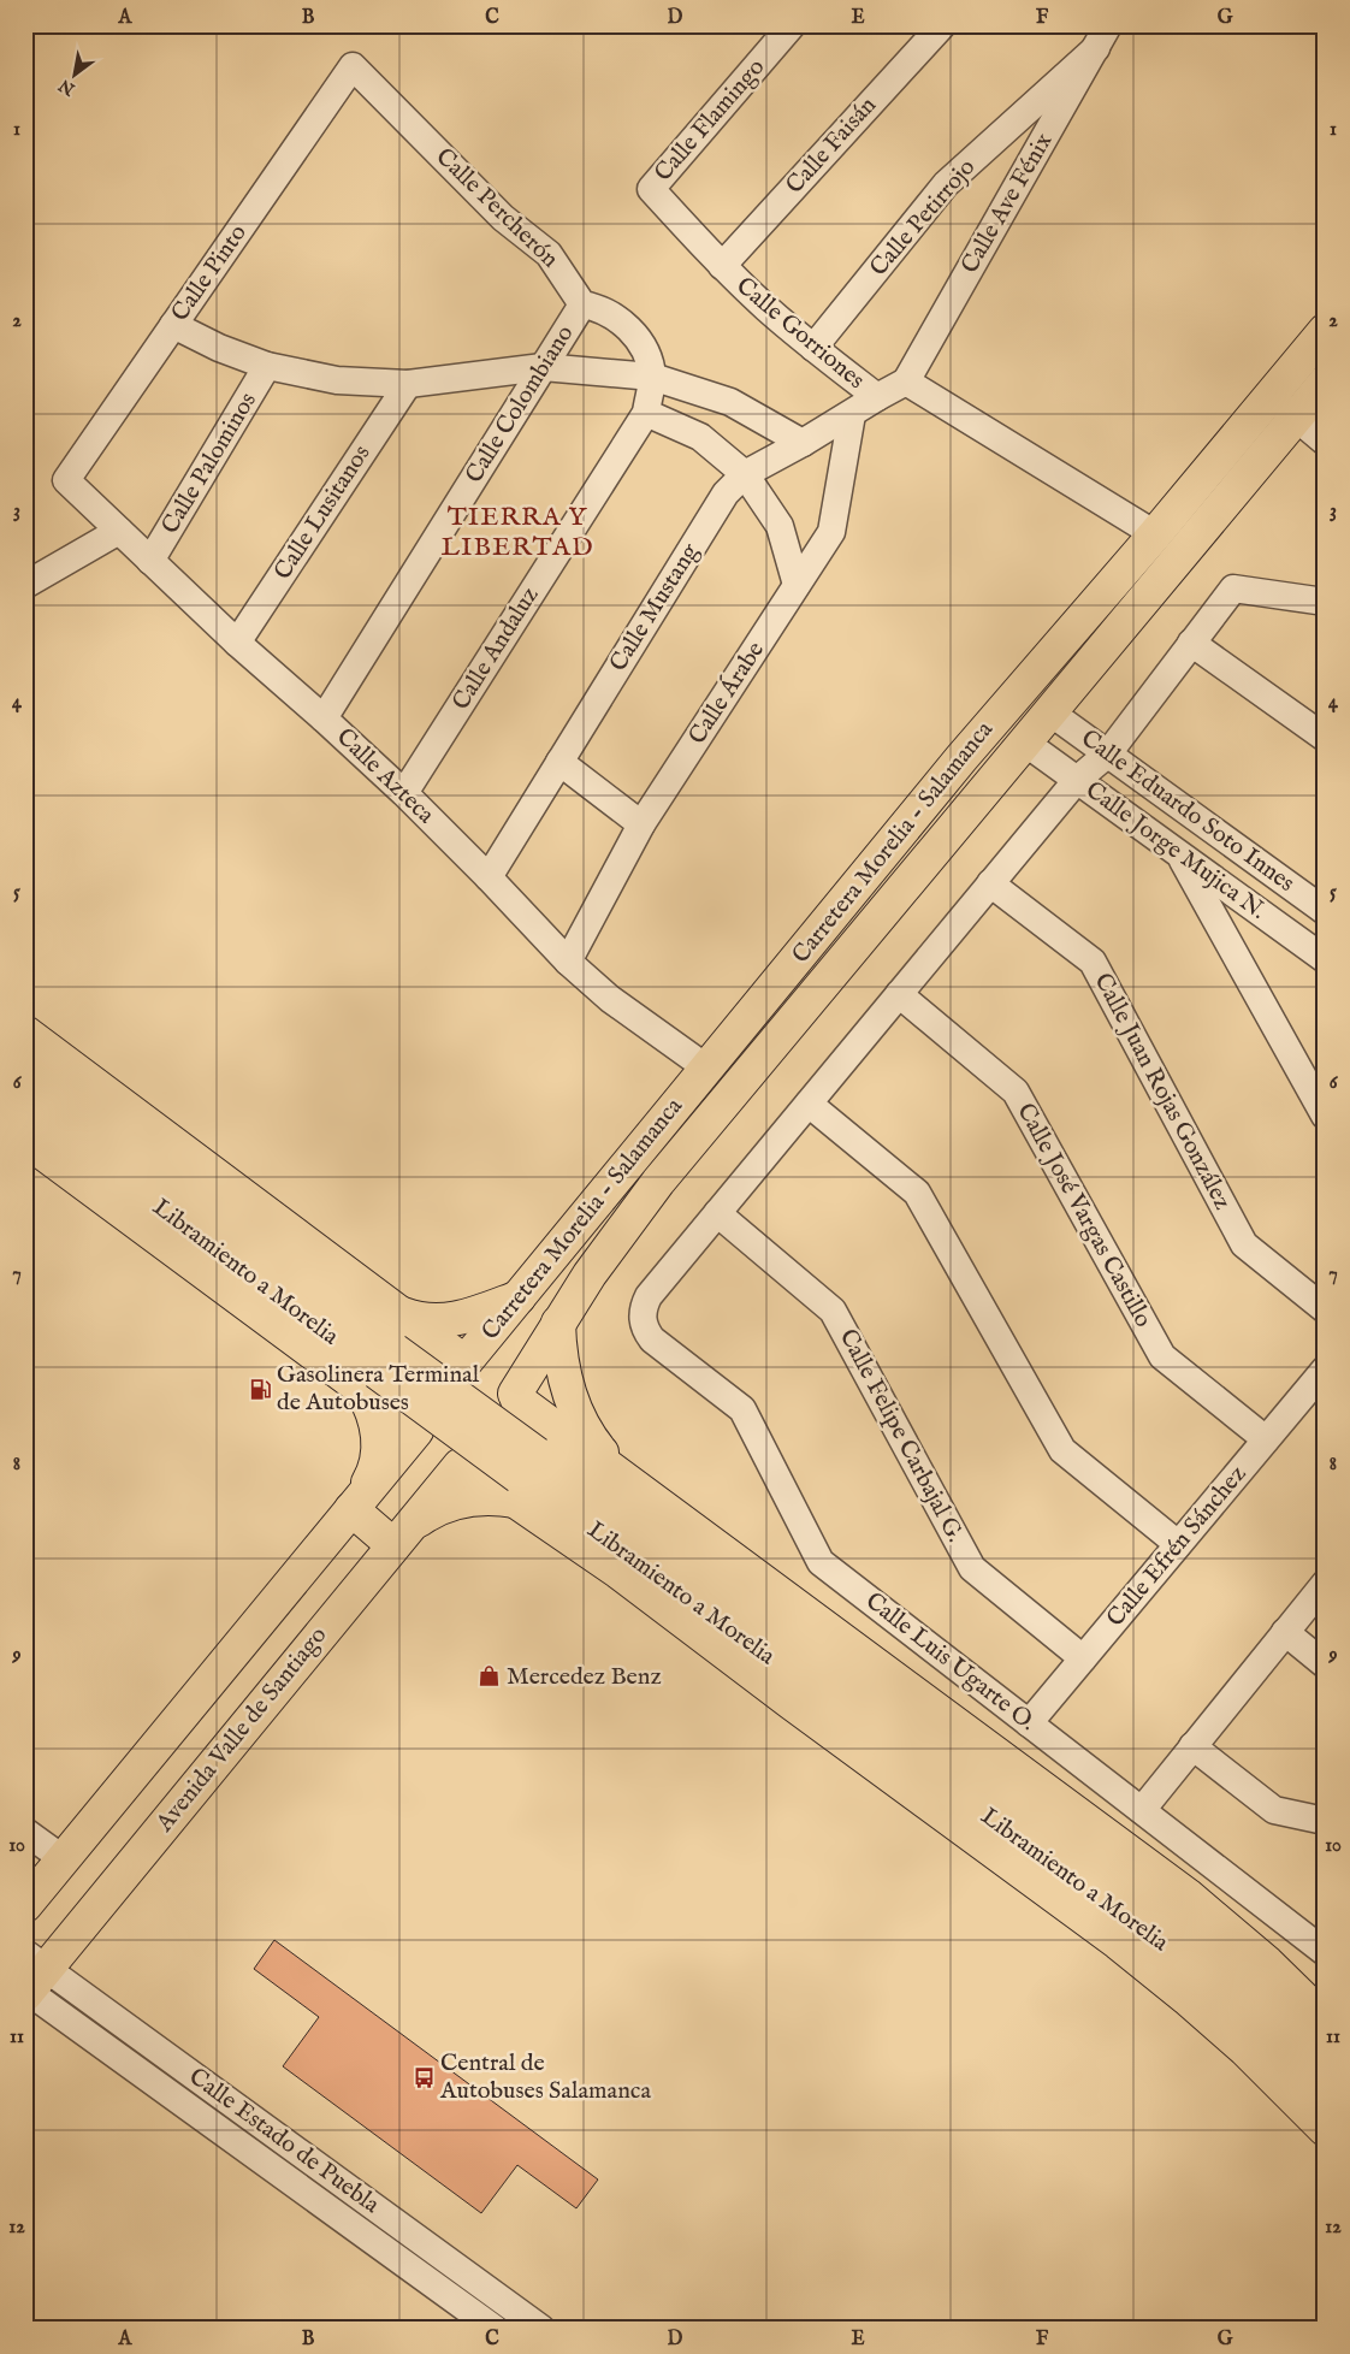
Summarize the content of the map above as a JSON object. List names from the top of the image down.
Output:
{
  "streets": {
    "main road": ["Carretera Morelia - Salamanca", "Libramiento a Morelia", "Avenida Valle de Santiago"],
    "street": [
      "Calle Flamingo",
      "Calle Faisán",
      "Calle Ave Fénix",
      "Calle Percherón",
      "Calle Petirrojo",
      "Calle Pinto",
      "Calle Gorriones",
      "Calle Colombiano",
      "Calle Palominos",
      "Calle Lusitanos",
      "Calle Mustang",
      "Calle Andaluz",
      "Calle Árabe",
      "Calle Azteca",
      "Calle Eduardo Soto Innes",
      "Calle Jorge Mujica N.",
      "Calle Juan Rojas González",
      "Calle José Vargas Castillo",
      "Calle Felipe Carbajal G.",
      "Calle Efrén Sánchez",
      "Calle Luis Ugarte O.",
      "Calle Estado de Puebla"
    ]
  },
  "crossings": [
    ["Calle Flamingo", "Calle Gorriones"],
    ["Calle Faisán", "Calle Gorriones"],
    ["Calle Ave Fénix", "Calle Petirrojo"],
    ["Calle Ave Fénix", "Calle Gorriones"],
    ["Calle Percherón", "Calle Pinto"],
    ["Calle Percherón", "Calle Colombiano"],
    ["Calle Petirrojo", "Calle Gorriones"],
    ["Calle Pinto", "Calle Azteca"],
    ["Calle Gorriones", "Calle Mustang"],
    ["Calle Colombiano", "Calle Azteca"],
    ["Calle Palominos", "Calle Azteca"],
    ["Calle Lusitanos", "Calle Azteca"],
    ["Calle Mustang", "Calle Árabe"],
    ["Calle Mustang", "Calle Azteca"],
    ["Calle Andaluz", "Calle Azteca"],
    ["Calle Árabe", "Calle Azteca"],
    ["Calle Azteca", "Carretera Morelia - Salamanca"],
    ["Calle Eduardo Soto Innes", "Carretera Morelia - Salamanca"],
    ["Carretera Morelia - Salamanca", "Calle Jorge Mujica N."],
    ["Carretera Morelia - Salamanca", "Avenida Valle de Santiago"],
    ["Calle José Vargas Castillo", "Calle Efrén Sánchez"],
    ["Calle Felipe Carbajal G.", "Calle Efrén Sánchez"],
    ["Calle Felipe Carbajal G.", "Calle Luis Ugarte O."],
    ["Calle Efrén Sánchez", "Calle Luis Ugarte O."],
    ["Avenida Valle de Santiago", "Calle Estado de Puebla"]
  ],
  "districts": ["TIERRA Y LIBERTAD"],
  "places": {
    "fuel station": ["Gasolinera Terminal de Autobuses"],
    "shop": ["Mercedez Benz"],
    "bus stop": ["Central de Autobuses Salamanca"]
  },
  "north": "bottom left",
  "grid": {
    "columns": [
      "A",
      "B",
      "C",
      "D",
      "E",
      "F",
      "G"
    ],
    "rows": [
      "1",
      "2",
      "3",
      "4",
      "5",
      "6",
      "7",
      "8",
      "9",
      "10",
      "11",
      "12"
    ]
  }
}
